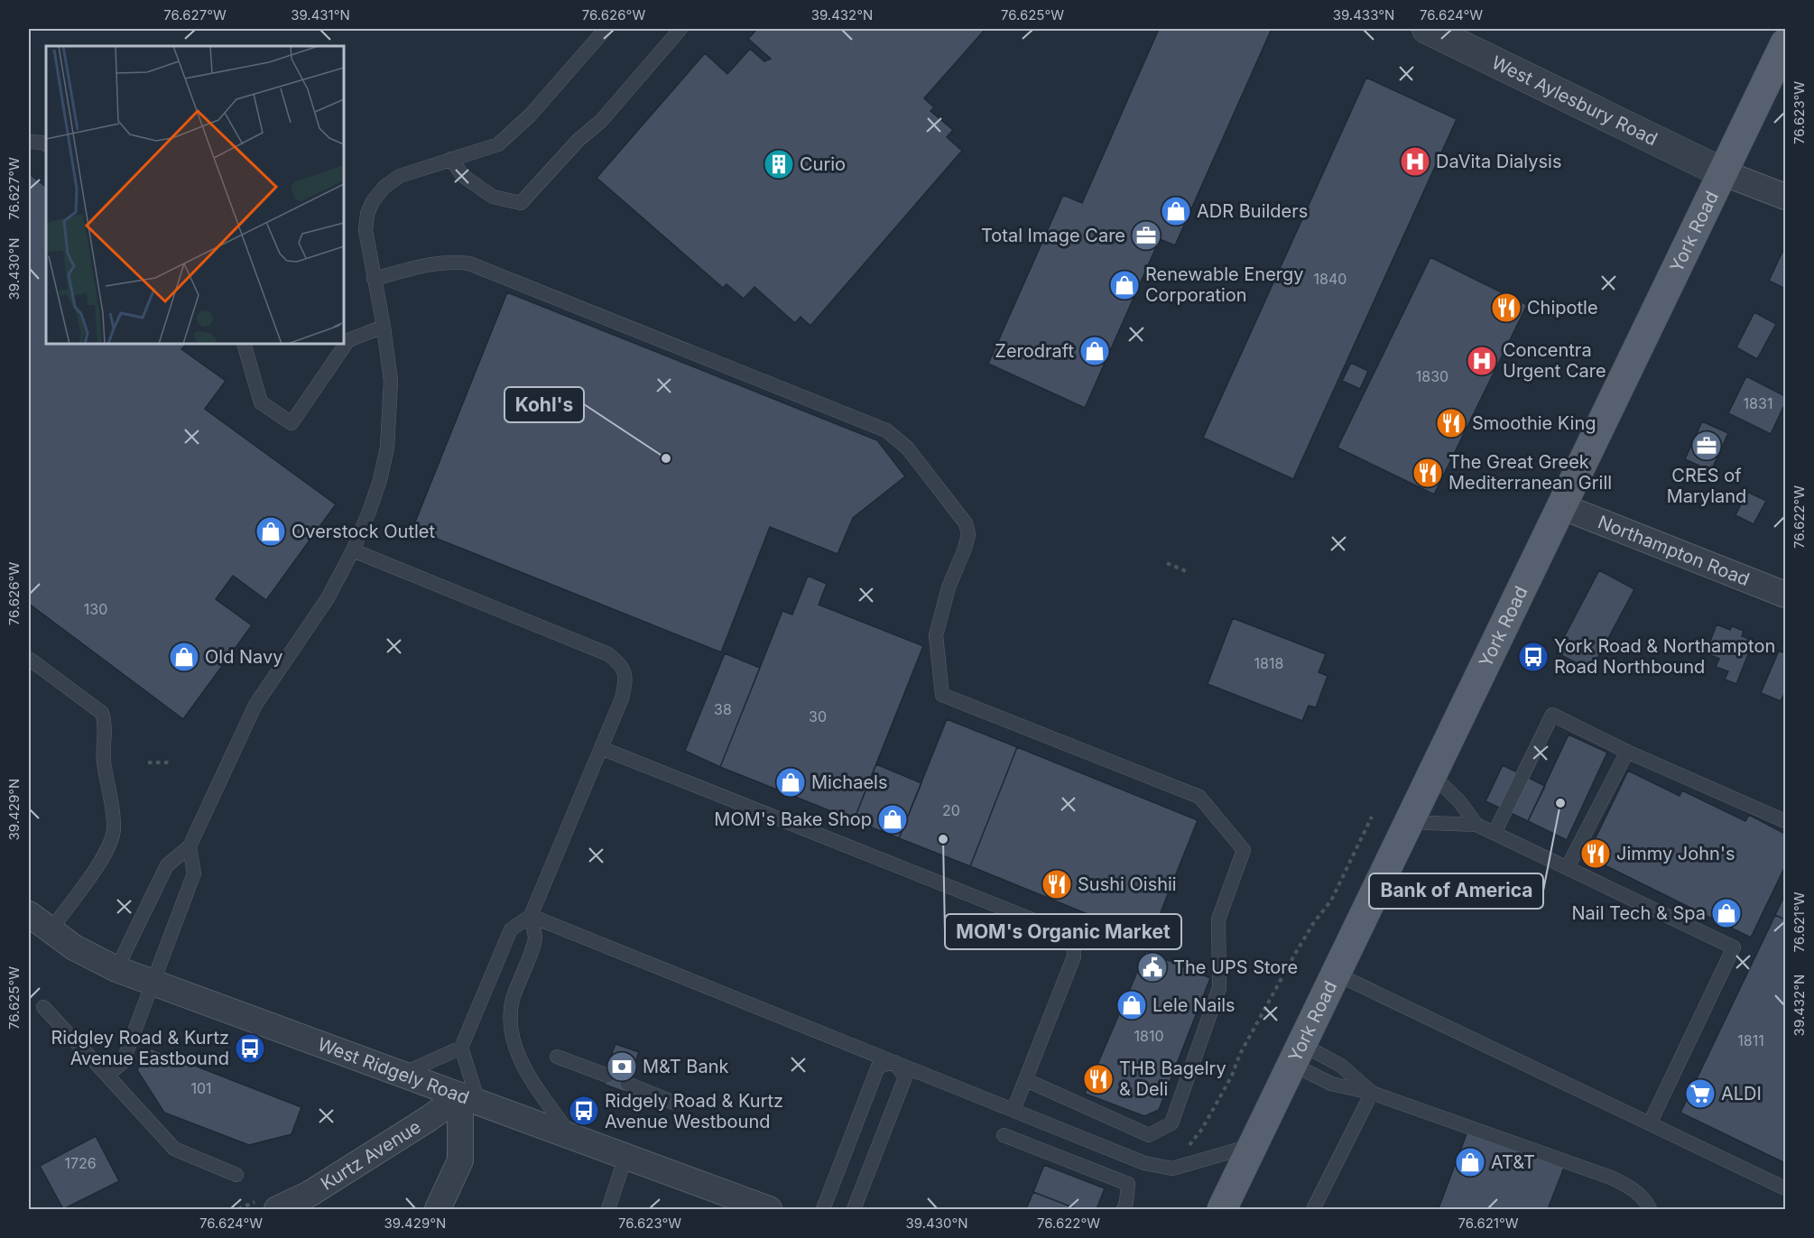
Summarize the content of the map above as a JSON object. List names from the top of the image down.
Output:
{
  "streets": {
    "main road": ["York Road"],
    "street": [
      "West Aylesbury Road",
      "Northampton Road",
      "West Ridgely Road",
      "Kurtz Avenue"
    ]
  },
  "crossings": [
    ["West Aylesbury Road", "York Road"],
    ["York Road", "Northampton Road"],
    ["West Ridgely Road", "Kurtz Avenue"]
  ],
  "places": {
    "hospital": ["DaVita Dialysis", "Concentra Urgent Care"],
    "building": ["Curio"],
    "shop": [
      "ADR Builders",
      "Renewable Energy Corporation",
      "Zerodraft",
      "Overstock Outlet",
      "Old Navy",
      "Michaels",
      "MOM's Bake Shop",
      "Nail Tech & Spa",
      "Lele Nails",
      "AT&T"
    ],
    "office": ["Total Image Care", "CRES of Maryland"],
    "restaurant": [
      "Chipotle",
      "Smoothie King",
      "The Great Greek Mediterranean Grill",
      "Jimmy John's",
      "Sushi Oishii",
      "THB Bagelry & Deli"
    ],
    "other": ["Kohl's", "Bank of America", "MOM's Organic Market"],
    "bus stop": ["York Road & Northampton Road Northbound", "Ridgley Road & Kurtz Avenue Eastbound", "Ridgely Road & Kurtz Avenue Westbound"],
    "public building": ["The UPS Store"],
    "bank": ["M&T Bank"],
    "supermarket": ["ALDI"]
  },
  "house_numbers": [
    "1840",
    "1830",
    "1831",
    "130",
    "1818",
    "38",
    "30",
    "20",
    "1810",
    "1811",
    "101",
    "1726"
  ],
  "coordinates": [
    "76.627°W",
    "39.431°N",
    "76.626°W",
    "39.432°N",
    "76.625°W",
    "39.433°N",
    "76.624°W",
    "76.623°W",
    "39.430°N",
    "76.622°W",
    "39.429°N",
    "76.621°W"
  ]
}
